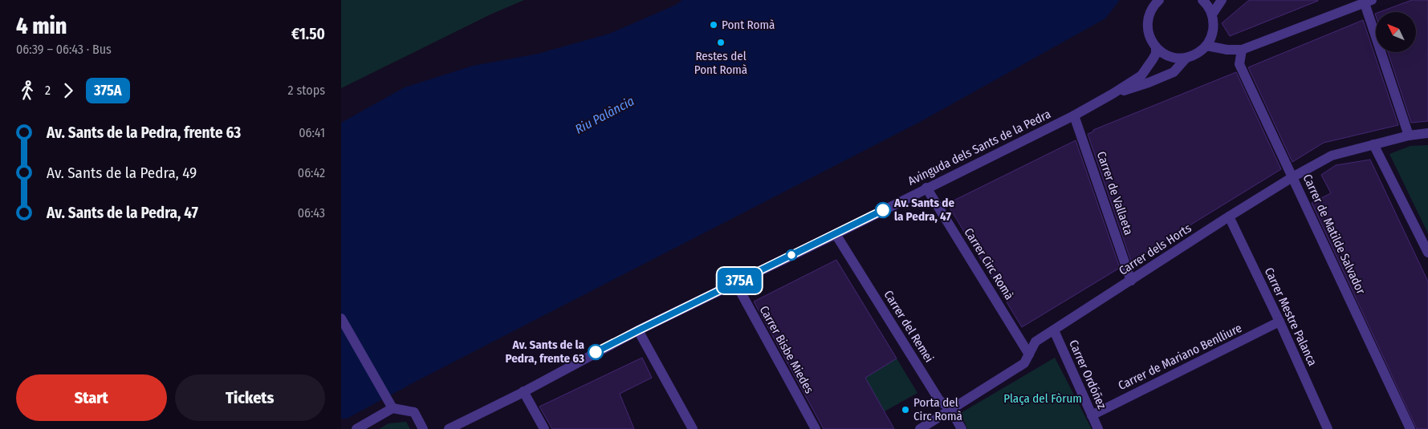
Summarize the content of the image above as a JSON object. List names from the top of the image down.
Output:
{
  "streets": {
    "street": [
      "Avinguda dels Sants de la Pedra",
      "Carrer de Vallaeta",
      "Carrer de Matilde Salvador",
      "Carrer dels Horts",
      "Carrer Circ Romà",
      "Carrer Mestre Palanca",
      "Carrer del Remei",
      "Carrer Bisbe Miedes",
      "Carrer de Mariano Benlliure",
      "Carrer Ordóñez"
    ]
  },
  "crossings": [
    ["Avinguda dels Sants de la Pedra", "Carrer de Vallaeta"],
    ["Avinguda dels Sants de la Pedra", "Carrer Circ Romà"],
    ["Avinguda dels Sants de la Pedra", "Carrer del Remei"],
    ["Avinguda dels Sants de la Pedra", "Carrer Bisbe Miedes"],
    ["Carrer de Vallaeta", "Carrer dels Horts"],
    ["Carrer de Matilde Salvador", "Carrer dels Horts"],
    ["Carrer dels Horts", "Carrer Circ Romà"],
    ["Carrer dels Horts", "Carrer Mestre Palanca"],
    ["Carrer dels Horts", "Carrer del Remei"],
    ["Carrer dels Horts", "Carrer Ordóñez"],
    ["Carrer Mestre Palanca", "Carrer de Mariano Benlliure"],
    ["Carrer de Mariano Benlliure", "Carrer Ordóñez"]
  ],
  "water": ["Riu Palància"],
  "parks": ["Plaça del Fòrum"],
  "places": [
    "Pont Romà",
    "Restes del Pont Romà",
    "Av. Sants de la Pedra, 47",
    "Av. Sants de la Pedra, frente 63",
    "Porta del Circ Romà"
  ],
  "lines": ["bus line 375A"],
  "north": "top left",
  "page": {
    "heading": ["4 min", "06:39 – 06:43 · Bus", "€1.50"],
    "on_map": "375A",
    "legs": ["2", "375A", "2 stops"],
    "list": [
      {
        "name": "Av. Sants de la Pedra, frente 63",
        "value": "06:41"
      },
      {
        "name": "Av. Sants de la Pedra, 49",
        "value": "06:42"
      },
      {
        "name": "Av. Sants de la Pedra, 47",
        "value": "06:43"
      }
    ],
    "buttons": ["Start", "Tickets"]
  }
}
